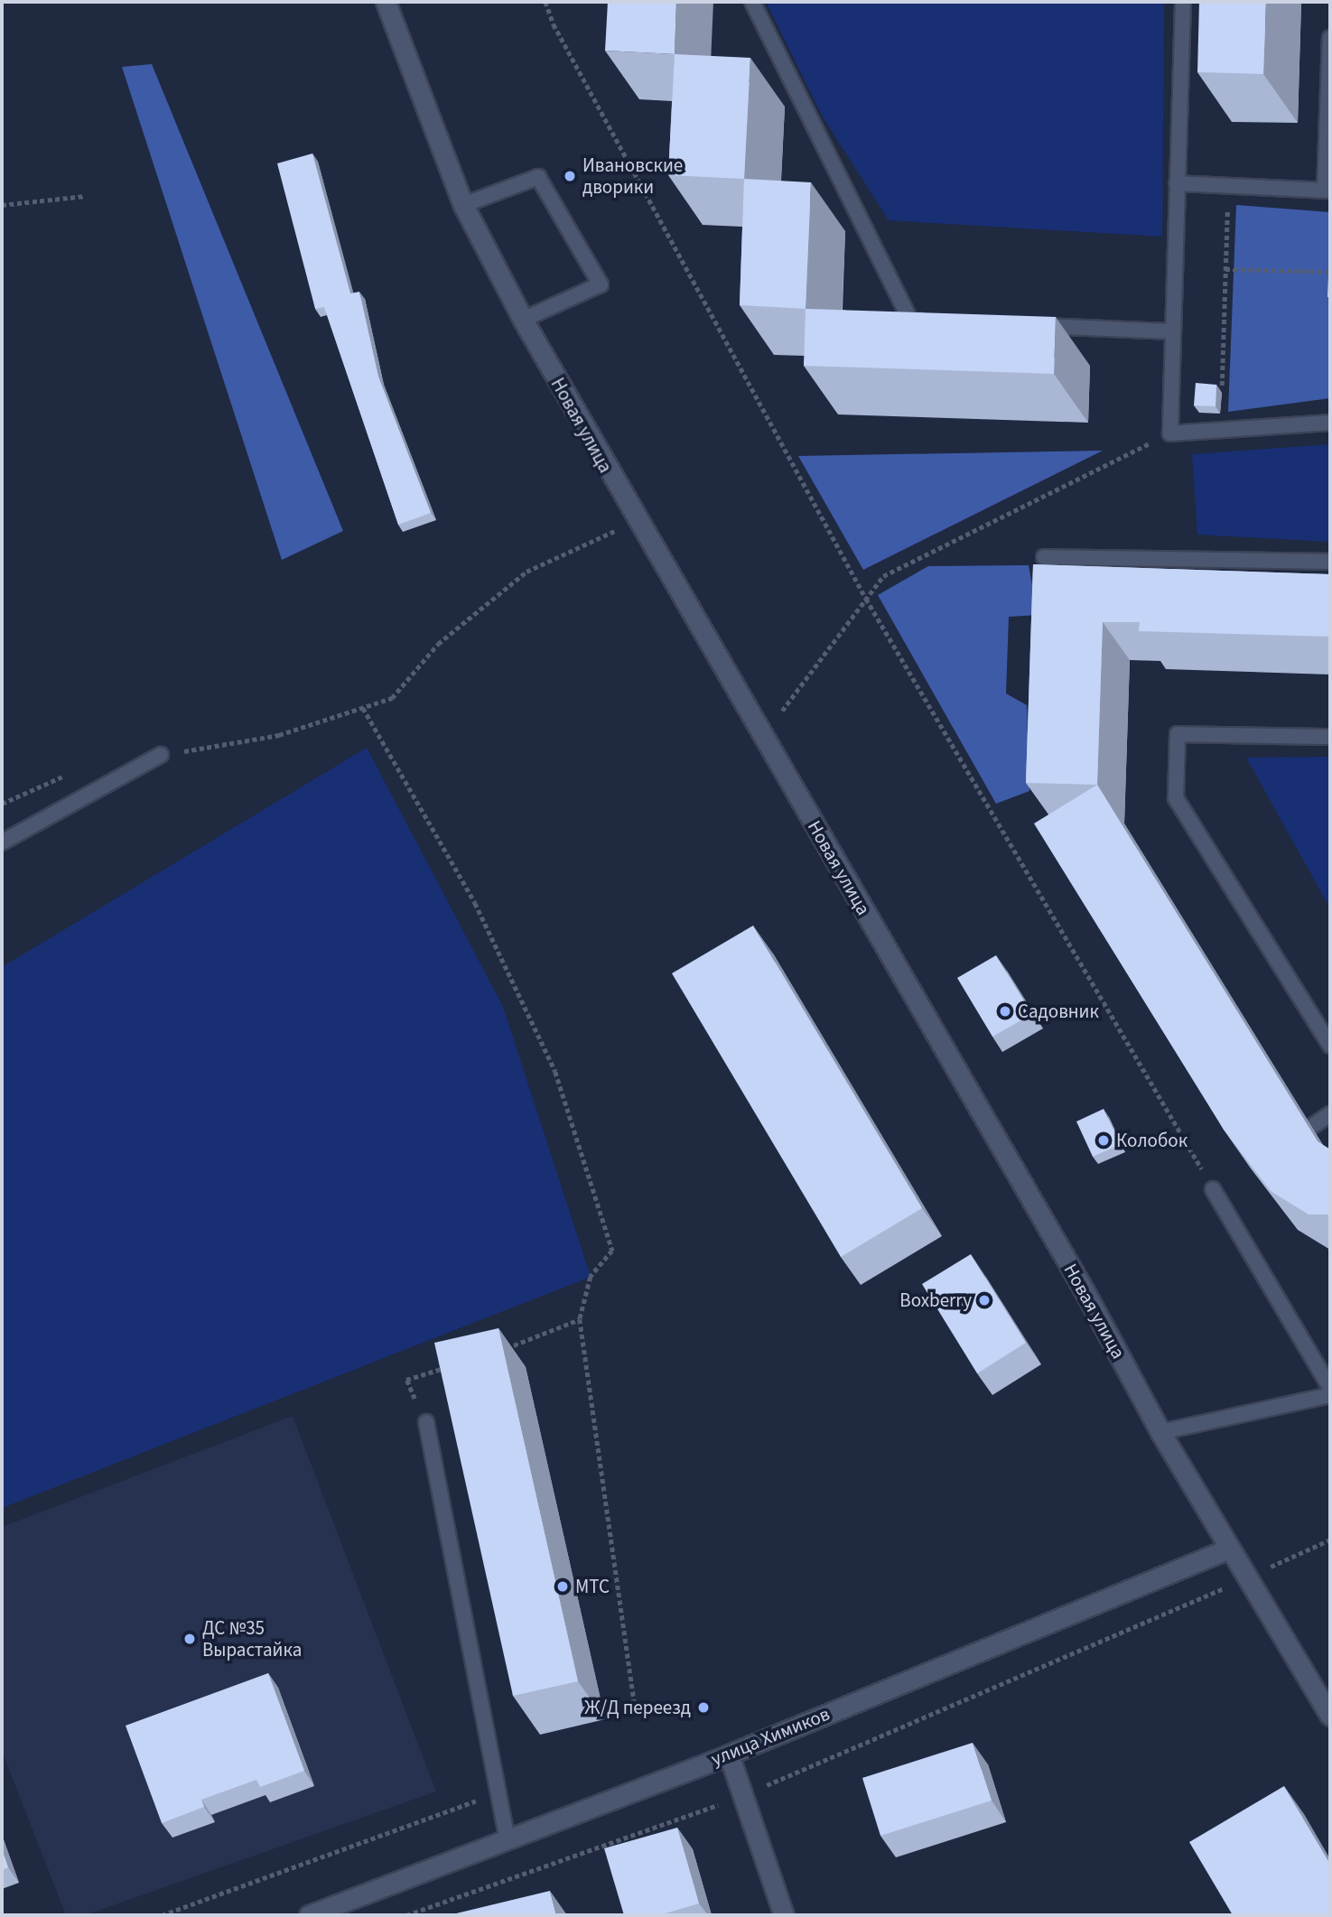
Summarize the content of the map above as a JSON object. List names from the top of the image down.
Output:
{
  "streets": {
    "street": ["Новая улица", "улица Химиков"]
  },
  "crossings": [
    ["Новая улица", "улица Химиков"]
  ],
  "places": [
    "Ивановские дворики",
    "Садовник",
    "Колобок",
    "Boxberry",
    "МТС",
    "ДС №35 Вырастайка",
    "Ж/Д переезд"
  ]
}
